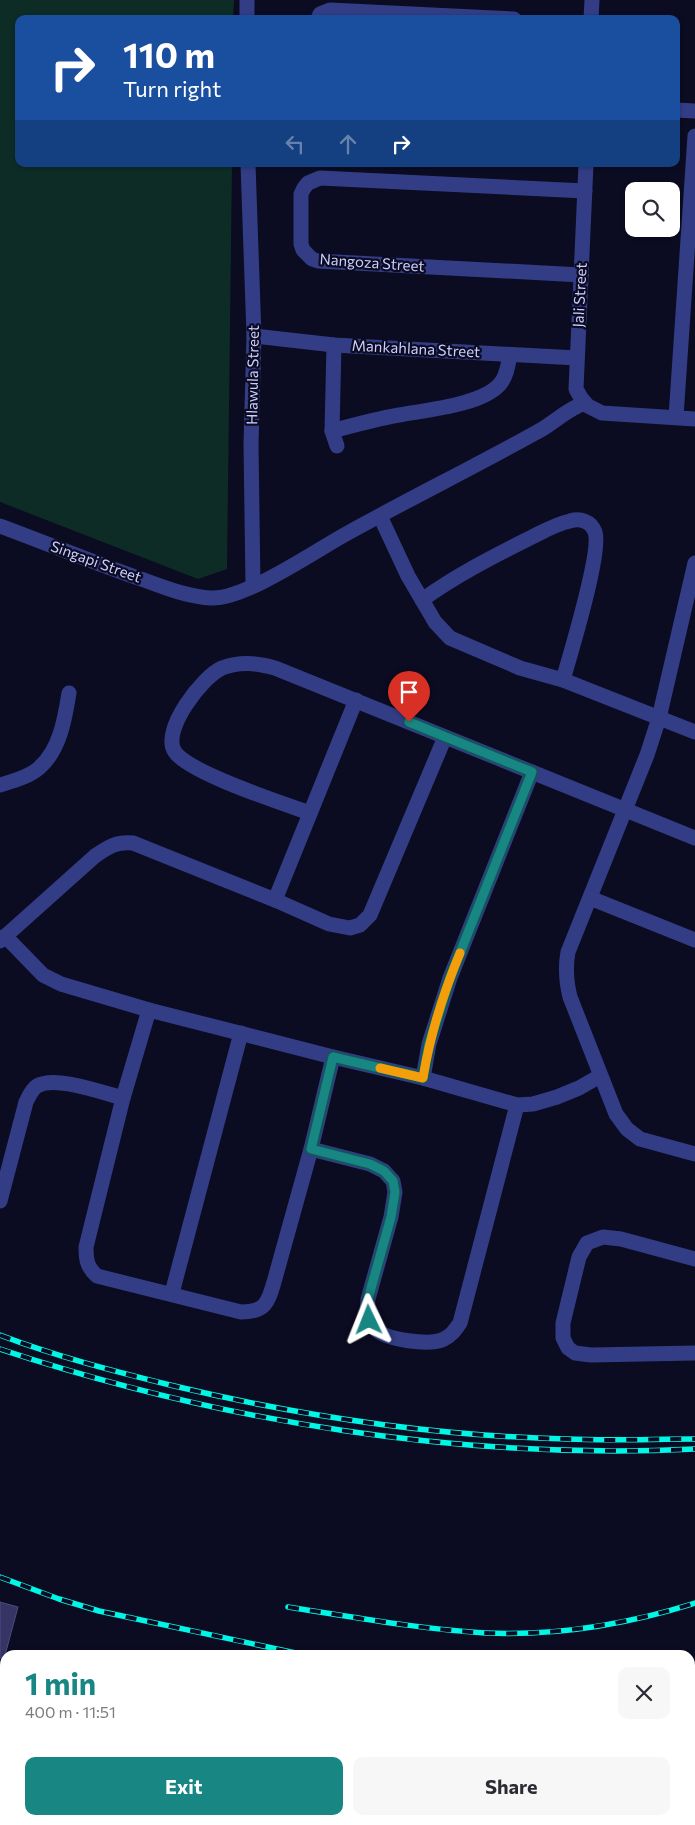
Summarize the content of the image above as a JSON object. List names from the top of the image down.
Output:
{
  "streets": {
    "street": [
      "Nangoza Street",
      "Jali Street",
      "Mankahlana Street",
      "Hlawula Street",
      "Singapi Street"
    ]
  },
  "crossings": [
    ["Nangoza Street", "Jali Street"],
    ["Jali Street", "Mankahlana Street"],
    ["Jali Street", "Singapi Street"],
    ["Mankahlana Street", "Hlawula Street"],
    ["Hlawula Street", "Singapi Street"]
  ],
  "page": {
    "turn": ["110 m", "Turn right"],
    "heading": ["1 min", "400 m · 11:51"],
    "buttons": ["Exit", "Share"]
  }
}
